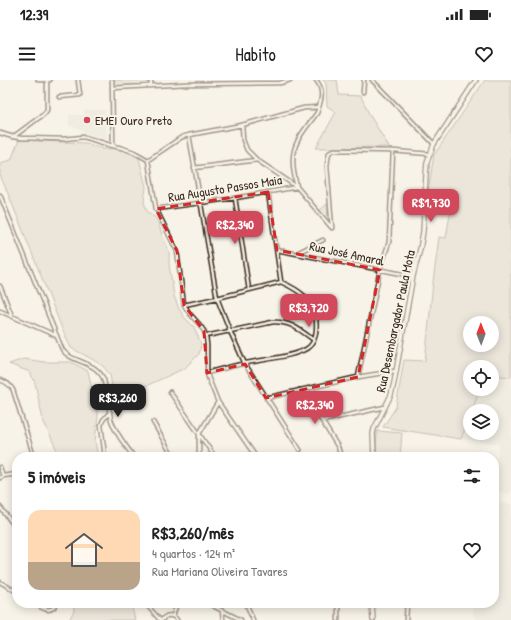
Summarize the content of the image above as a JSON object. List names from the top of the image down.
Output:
{
  "streets": {
    "street": ["Rua Augusto Passos Maia", "Rua José Amaral", "Rua Desembargador Paula Mota"]
  },
  "crossings": [
    ["Rua José Amaral", "Rua Desembargador Paula Mota"]
  ],
  "places": ["EMEI Ouro Preto"],
  "north": "top",
  "page": {
    "status": "12:39",
    "header": "Habito",
    "price": [
      "R$1,730",
      "R$2,340",
      "R$3,720",
      "R$3,260",
      "R$2,340"
    ],
    "heading": "5 imóveis",
    "list": [
      {
        "name": "R$3,260/mês",
        "note": "4 quartos · 124 m² · Rua Mariana Oliveira Tavares"
      }
    ]
  }
}
